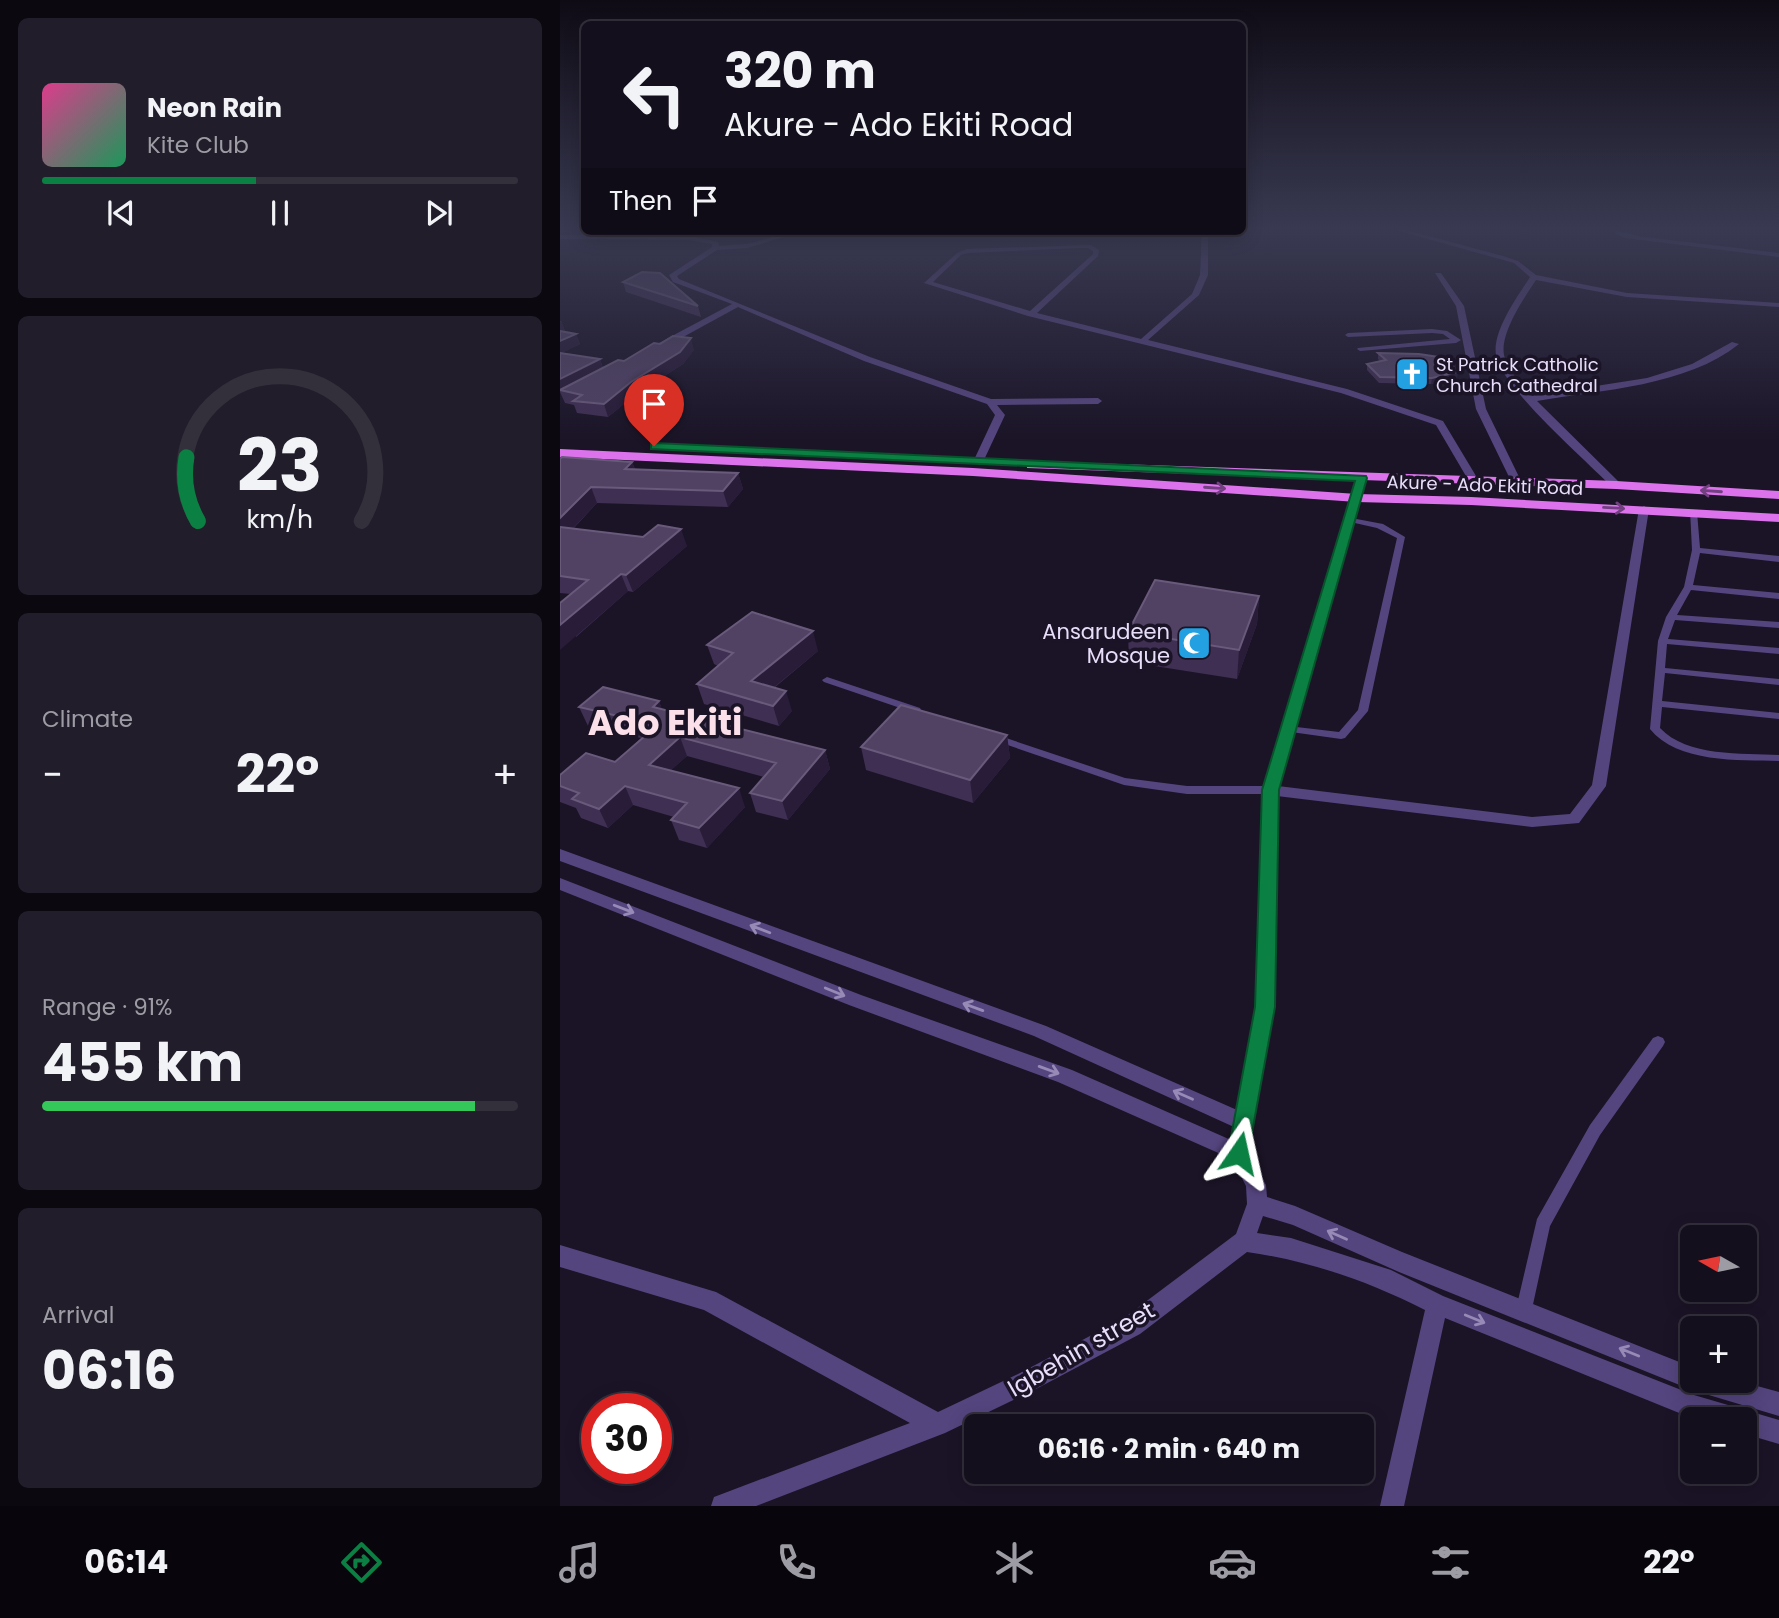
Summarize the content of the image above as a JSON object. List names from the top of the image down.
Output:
{
  "streets": {
    "main road": ["Akure - Ado Ekiti Road"],
    "street": ["Igbehin street"]
  },
  "districts": ["Ado Ekiti"],
  "places": {
    "church": ["St Patrick Catholic Church Cathedral"],
    "mosque": ["Ansarudeen Mosque"]
  },
  "north": "left",
  "page": {
    "turn": ["320 m", "Akure - Ado Ekiti Road"],
    "song": ["Neon Rain", "Kite Club"],
    "then": "Then",
    "tile": [
      "Climate",
      ["Range · 91%", "455 km"],
      ["Arrival", "06:16"]
    ],
    "heat": ["−", "22°", "+"],
    "map_buttons": ["+", "−"],
    "limit": "30",
    "trip": "06:16 · 2 min · 640 m",
    "tabs": ["06:14", "22°"],
    "gauge": ["23", "km/h"]
  }
}
